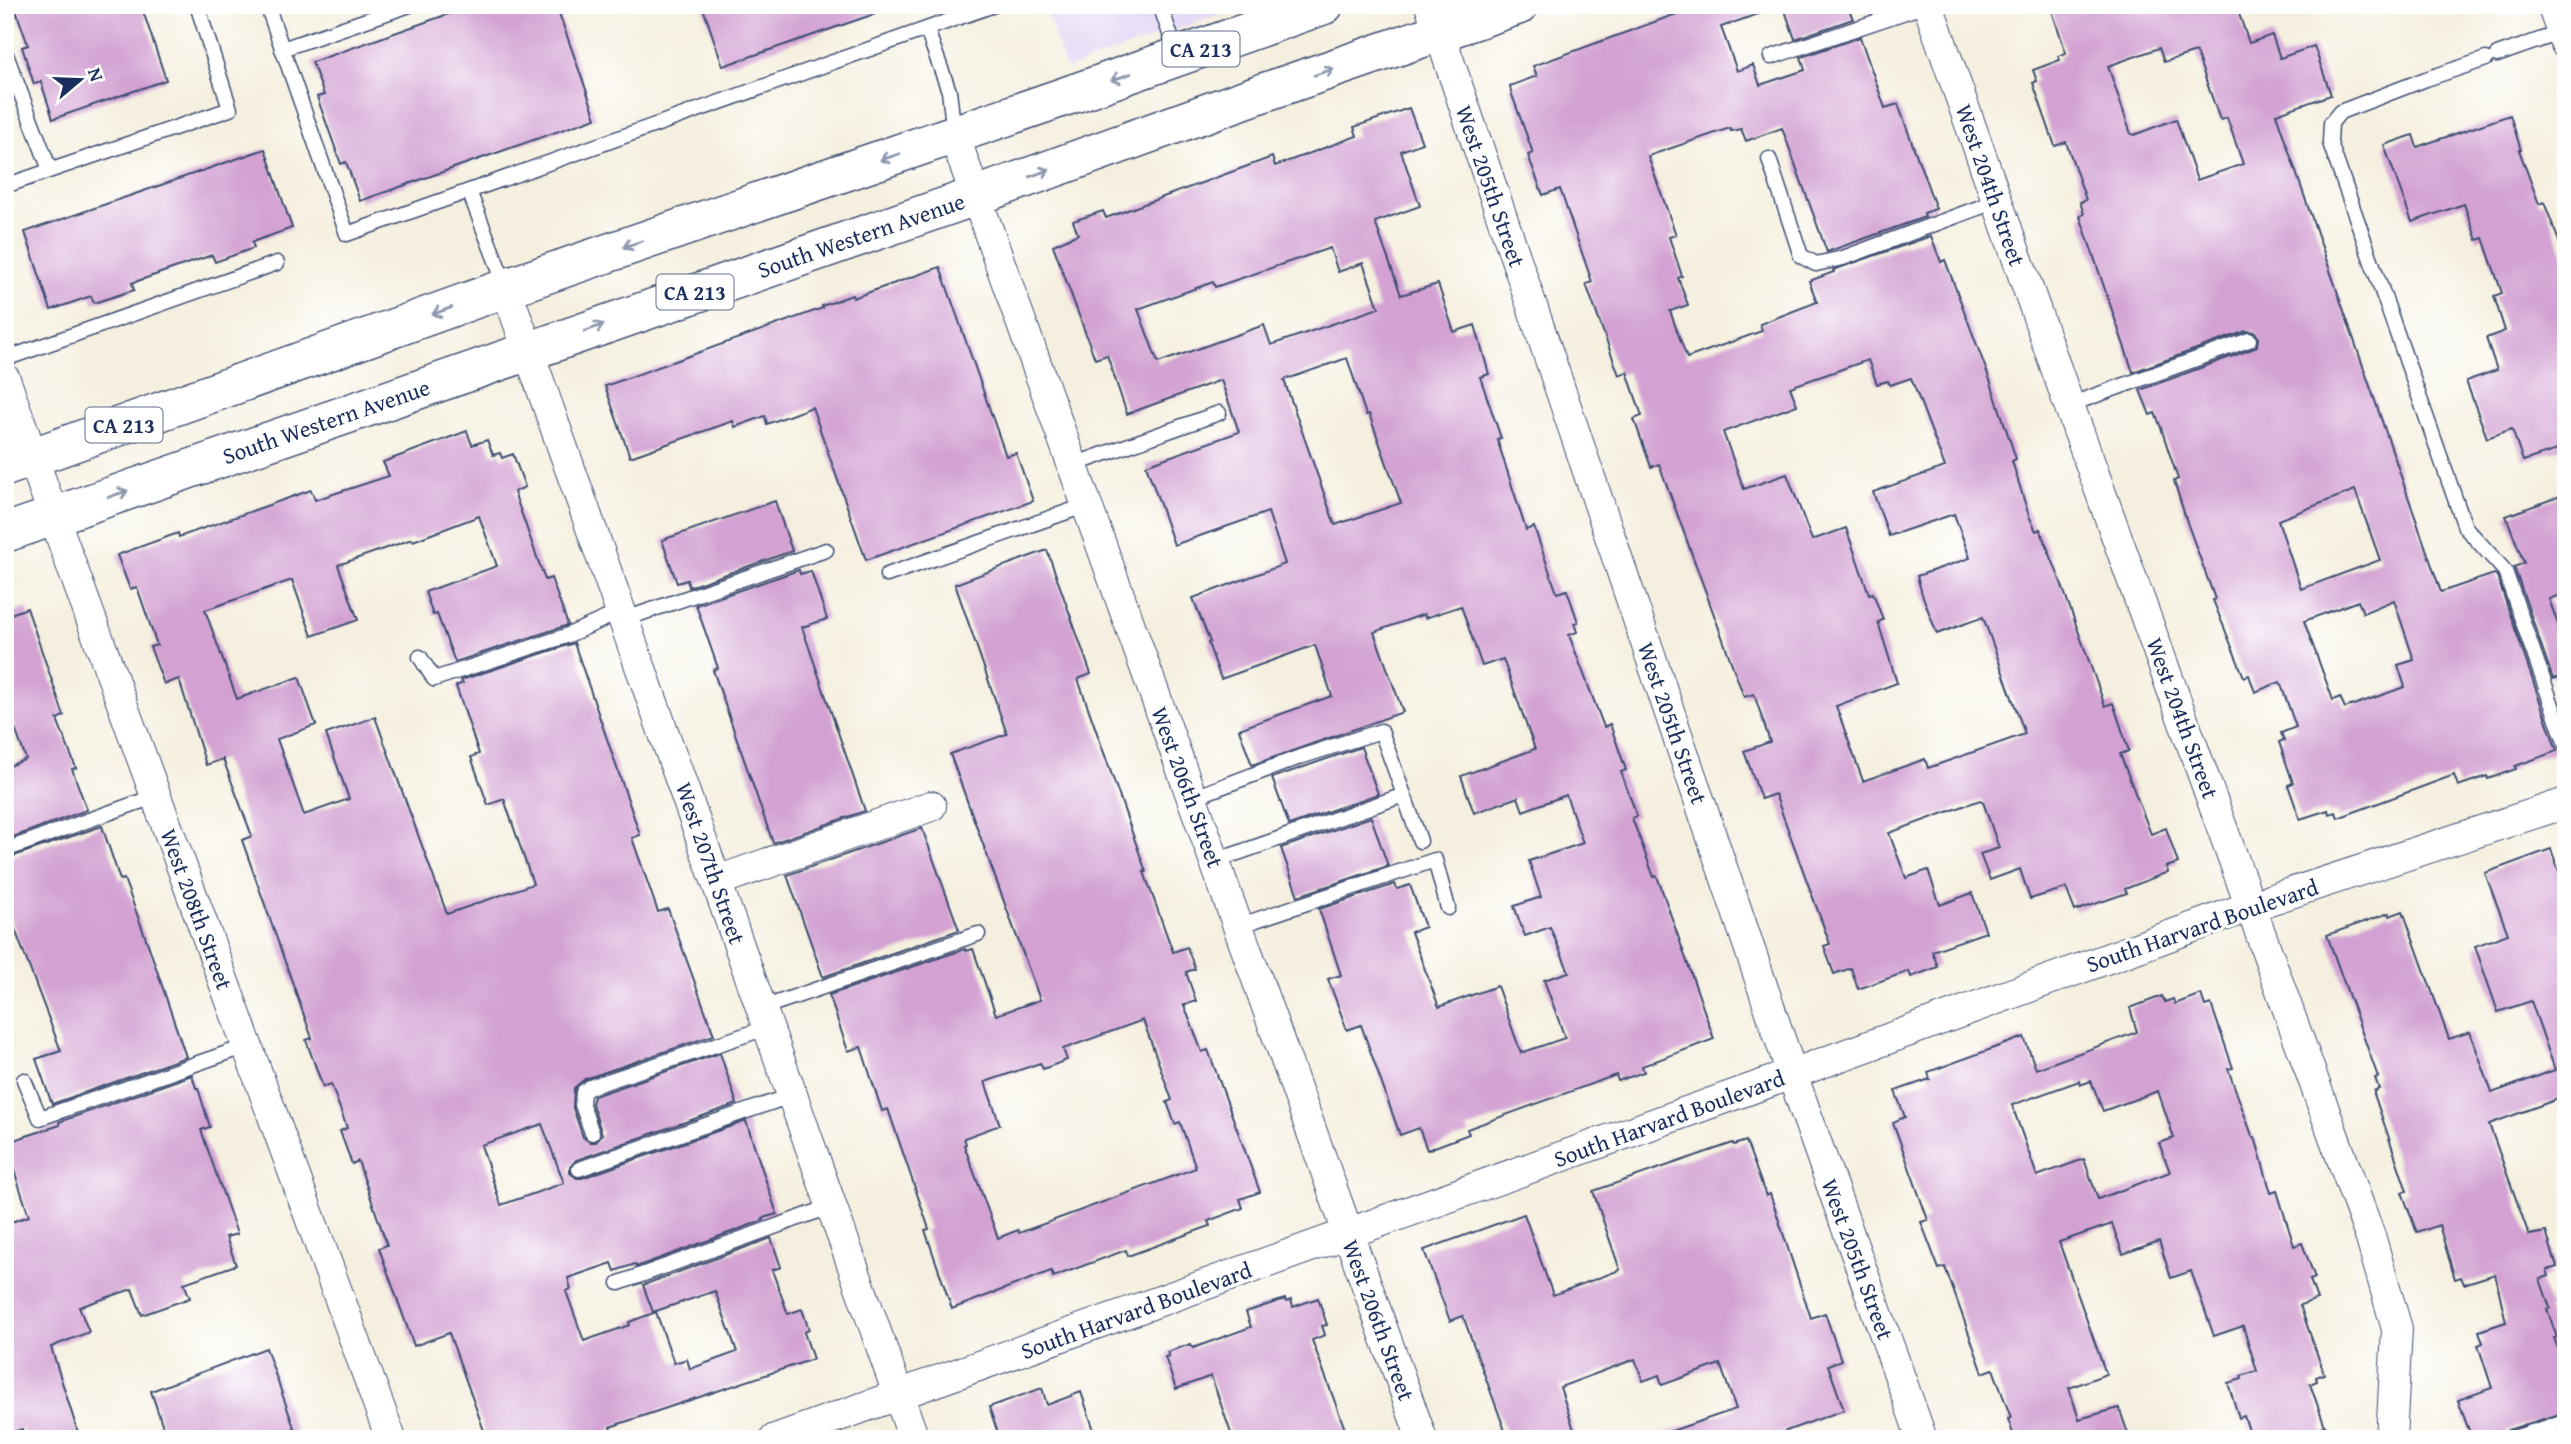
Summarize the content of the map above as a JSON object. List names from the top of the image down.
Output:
{
  "streets": {
    "main road": ["CA 213", "South Western Avenue"],
    "street": [
      "West 204th Street",
      "West 205th Street",
      "West 206th Street",
      "West 207th Street",
      "West 208th Street",
      "South Harvard Boulevard"
    ]
  },
  "crossings": [
    ["CA 213", "West 206th Street"],
    ["CA 213", "West 207th Street"],
    ["CA 213", "West 208th Street"],
    ["West 204th Street", "South Harvard Boulevard"],
    ["West 205th Street", "South Western Avenue"],
    ["West 205th Street", "South Harvard Boulevard"],
    ["South Western Avenue", "West 206th Street"],
    ["South Western Avenue", "West 207th Street"],
    ["South Western Avenue", "West 208th Street"],
    ["West 206th Street", "South Harvard Boulevard"],
    ["West 207th Street", "South Harvard Boulevard"]
  ],
  "north": "right"
}
